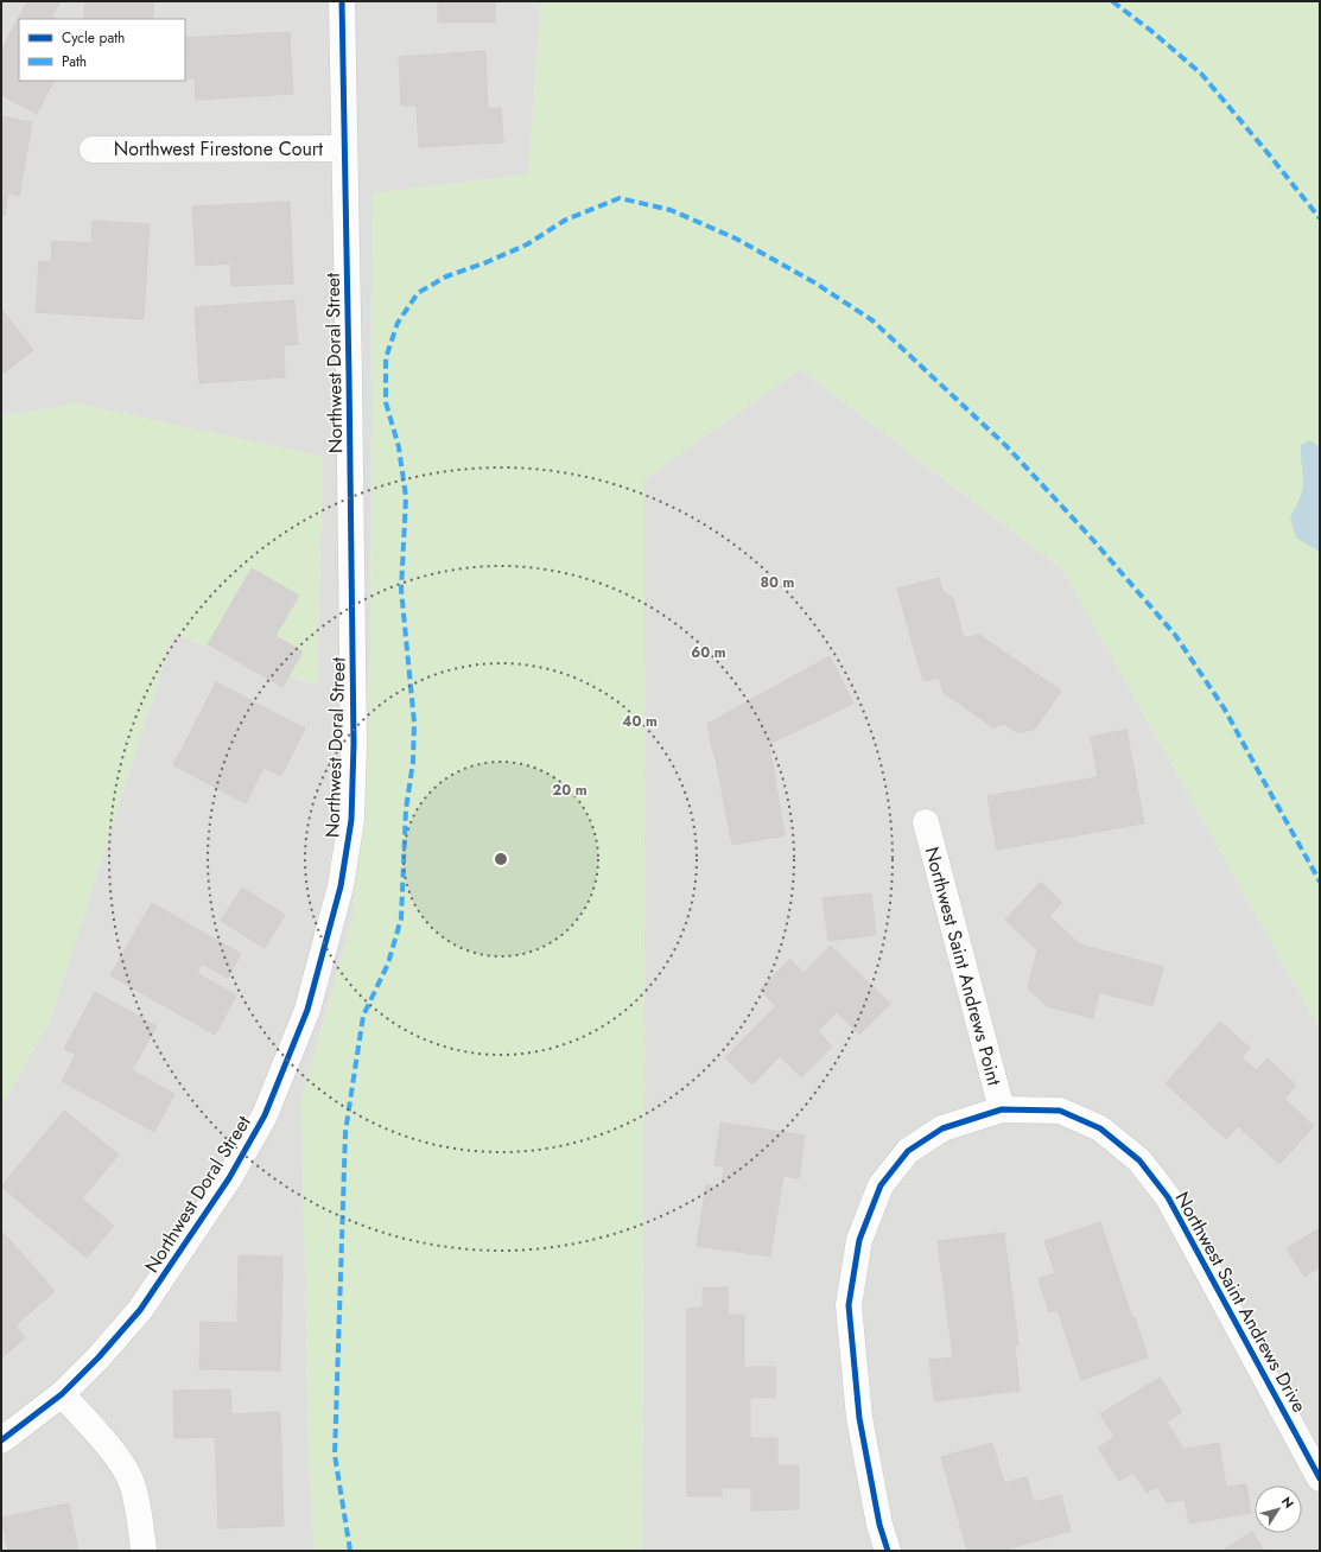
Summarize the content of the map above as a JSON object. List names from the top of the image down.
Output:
{
  "streets": {
    "street": [
      "Northwest Firestone Court",
      "Northwest Doral Street",
      "Northwest Saint Andrews Point",
      "Northwest Saint Andrews Drive"
    ]
  },
  "crossings": [
    ["Northwest Firestone Court", "Northwest Doral Street"],
    ["Northwest Saint Andrews Point", "Northwest Saint Andrews Drive"]
  ],
  "legend": ["Cycle path", "Path"],
  "north": "top right",
  "rings": [
    "80 m",
    "60 m",
    "40 m",
    "20 m"
  ]
}
